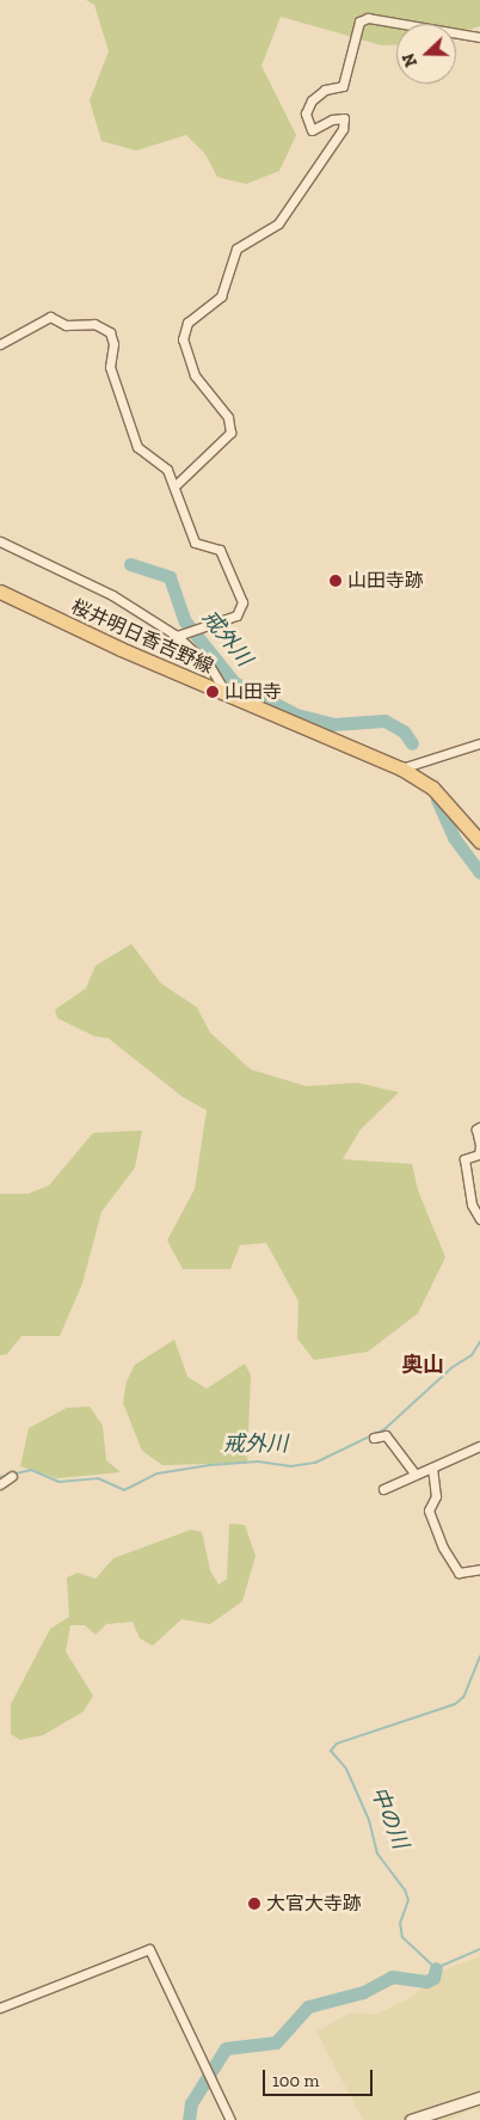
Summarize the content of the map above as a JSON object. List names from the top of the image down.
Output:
{
  "streets": {
    "main road": ["桜井明日香吉野線"]
  },
  "districts": ["奥山"],
  "water": ["戒外川", "中の川"],
  "places": ["山田寺跡", "山田寺", "大官大寺跡"],
  "scale_bar": "100 m",
  "north": "left"
}
